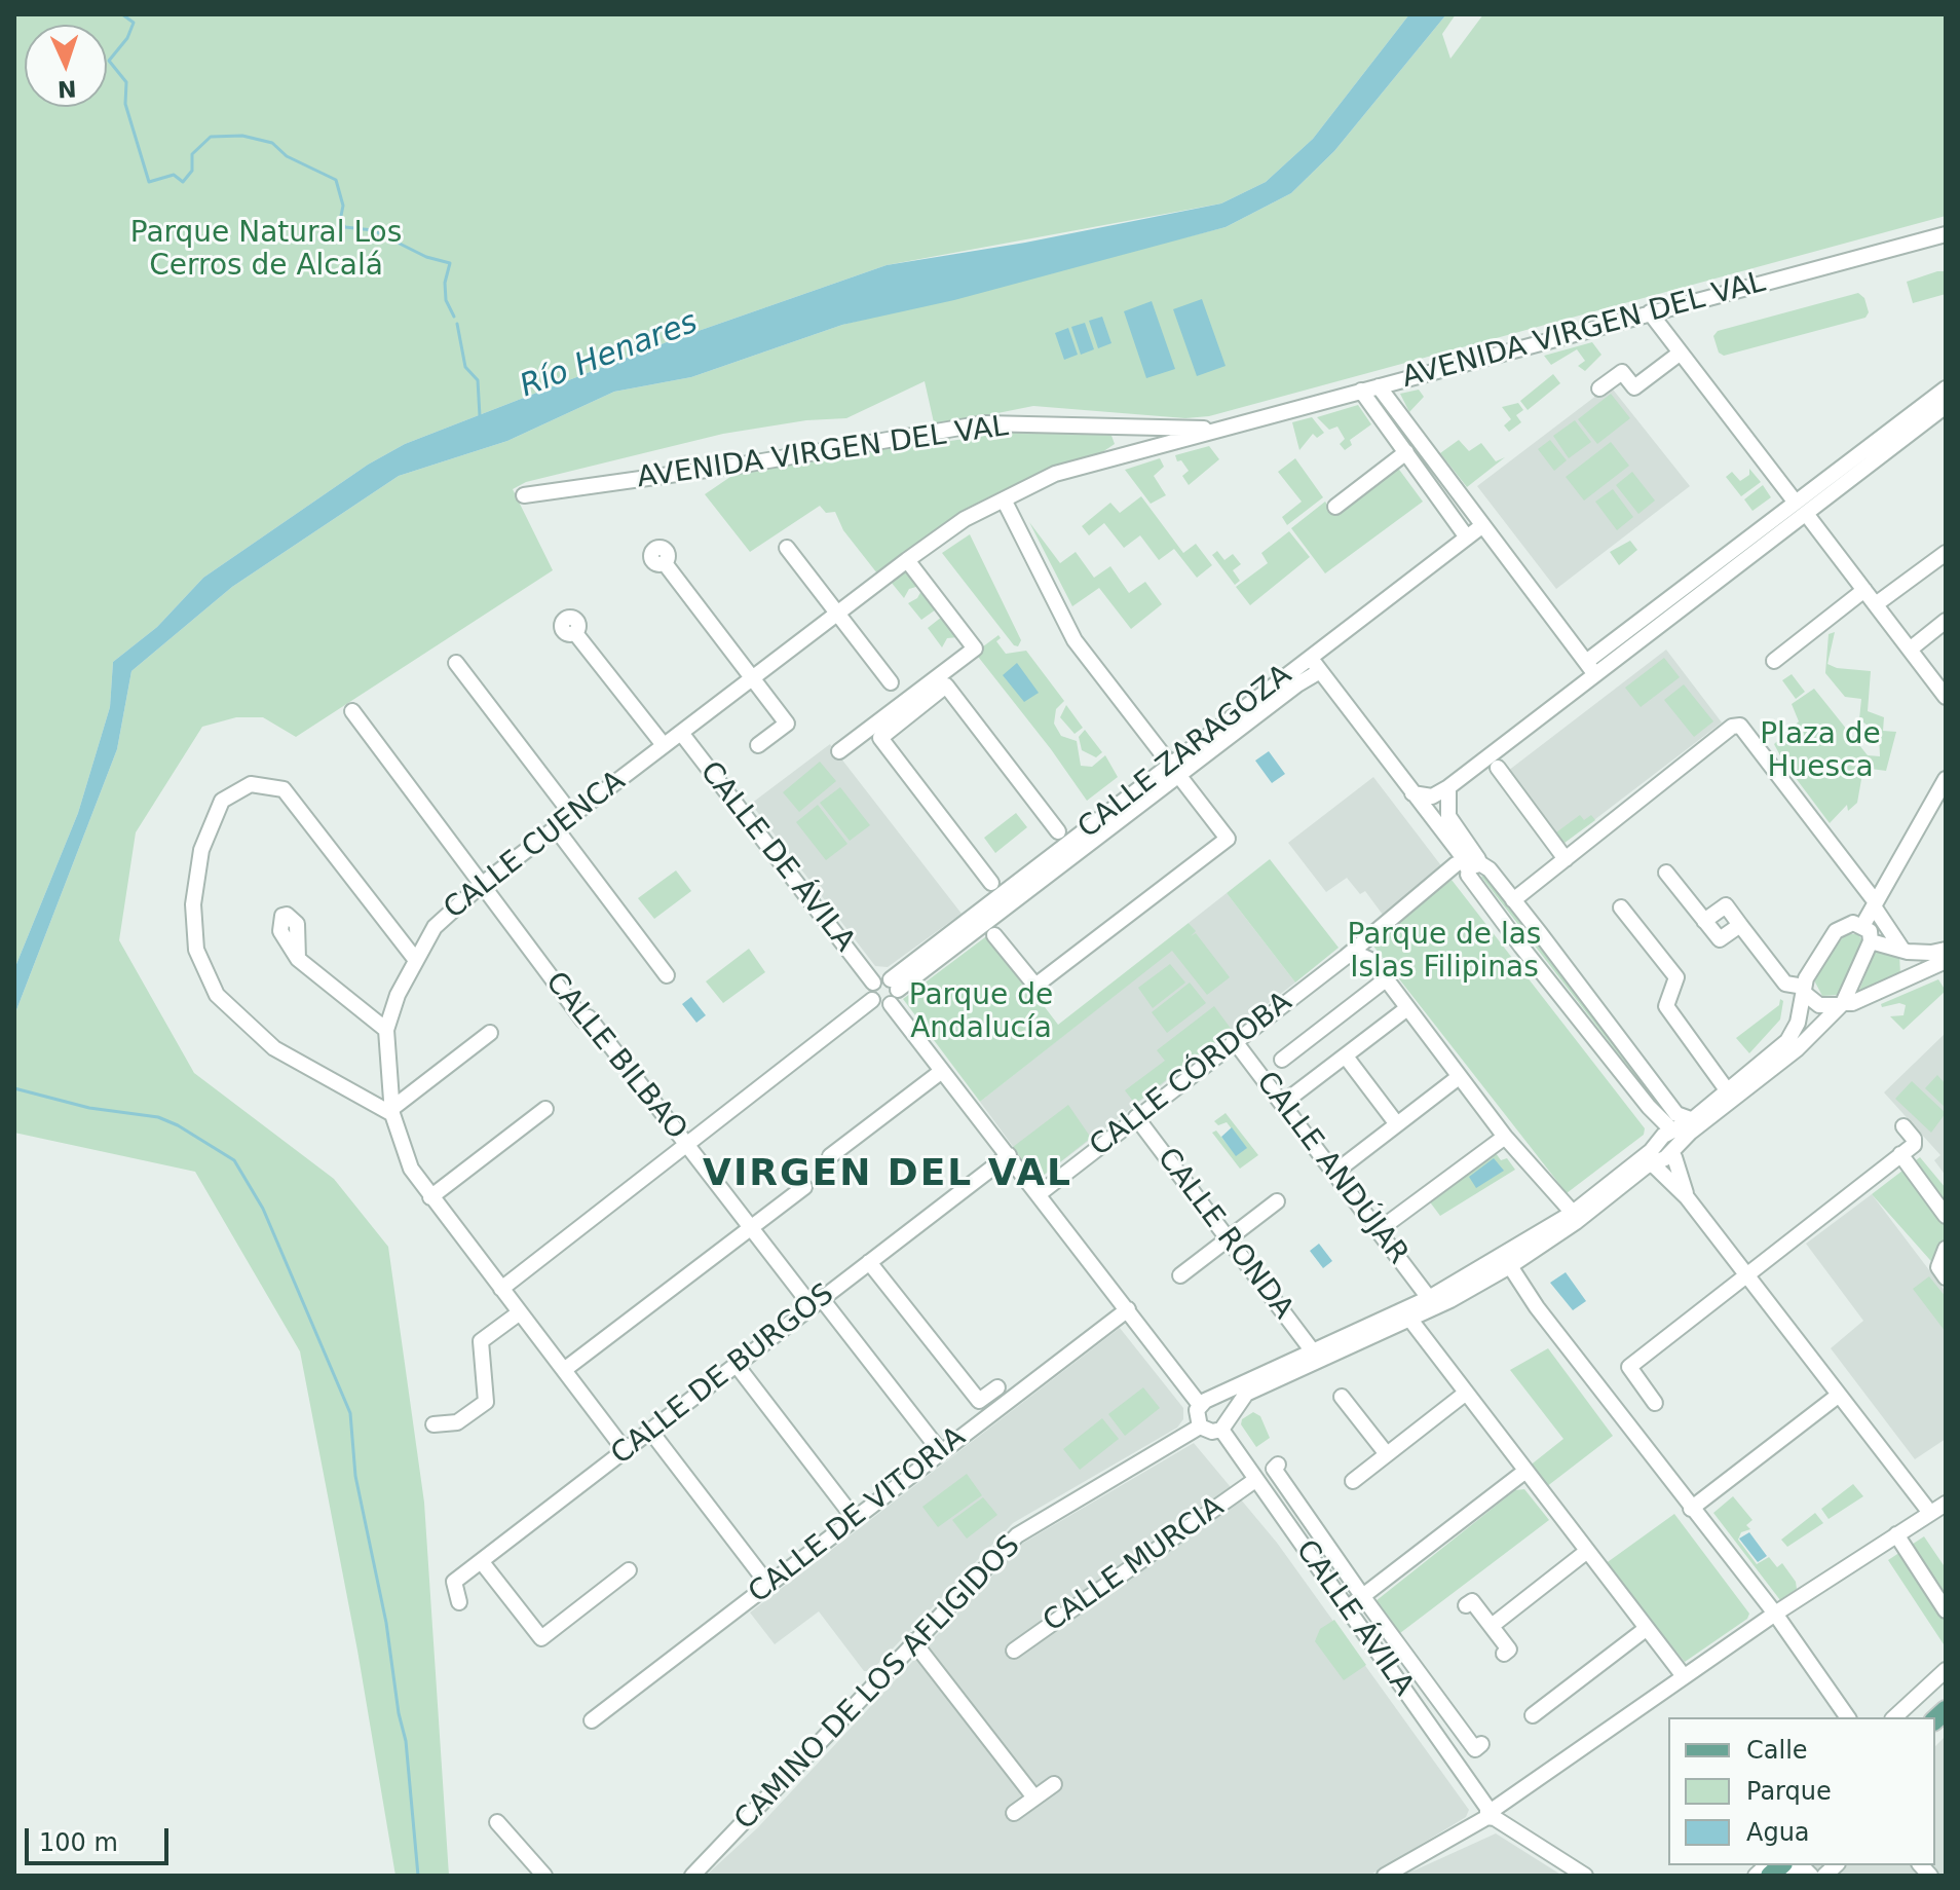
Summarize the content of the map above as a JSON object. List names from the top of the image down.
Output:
{
  "streets": {
    "street": [
      "AVENIDA VIRGEN DEL VAL",
      "CALLE ZARAGOZA",
      "CALLE CUENCA",
      "CALLE DE ÁVILA",
      "CALLE BILBAO",
      "CALLE CÓRDOBA",
      "CALLE ANDÚJAR",
      "CALLE RONDA",
      "CALLE DE BURGOS",
      "CALLE DE VITORIA",
      "CALLE MURCIA",
      "CALLE ÁVILA",
      "CAMINO DE LOS AFLIGIDOS"
    ]
  },
  "crossings": [
    ["AVENIDA VIRGEN DEL VAL", "CALLE CUENCA"],
    ["CALLE CUENCA", "CALLE DE ÁVILA"],
    ["CALLE CUENCA", "CALLE BILBAO"],
    ["CALLE CUENCA", "CALLE DE BURGOS"],
    ["CALLE BILBAO", "CALLE DE BURGOS"],
    ["CALLE BILBAO", "CALLE DE VITORIA"],
    ["CALLE CÓRDOBA", "CALLE ANDÚJAR"],
    ["CALLE CÓRDOBA", "CALLE RONDA"],
    ["CALLE MURCIA", "CALLE ÁVILA"],
    ["CALLE ÁVILA", "CAMINO DE LOS AFLIGIDOS"]
  ],
  "districts": ["VIRGEN DEL VAL"],
  "water": ["Río Henares"],
  "parks": [
    "Parque Natural Los Cerros de Alcalá",
    "Plaza de Huesca",
    "Parque de las Islas Filipinas",
    "Parque de Andalucía"
  ],
  "legend": ["Calle", "Parque", "Agua"],
  "scale_bar": "100 m",
  "north": "bottom"
}
